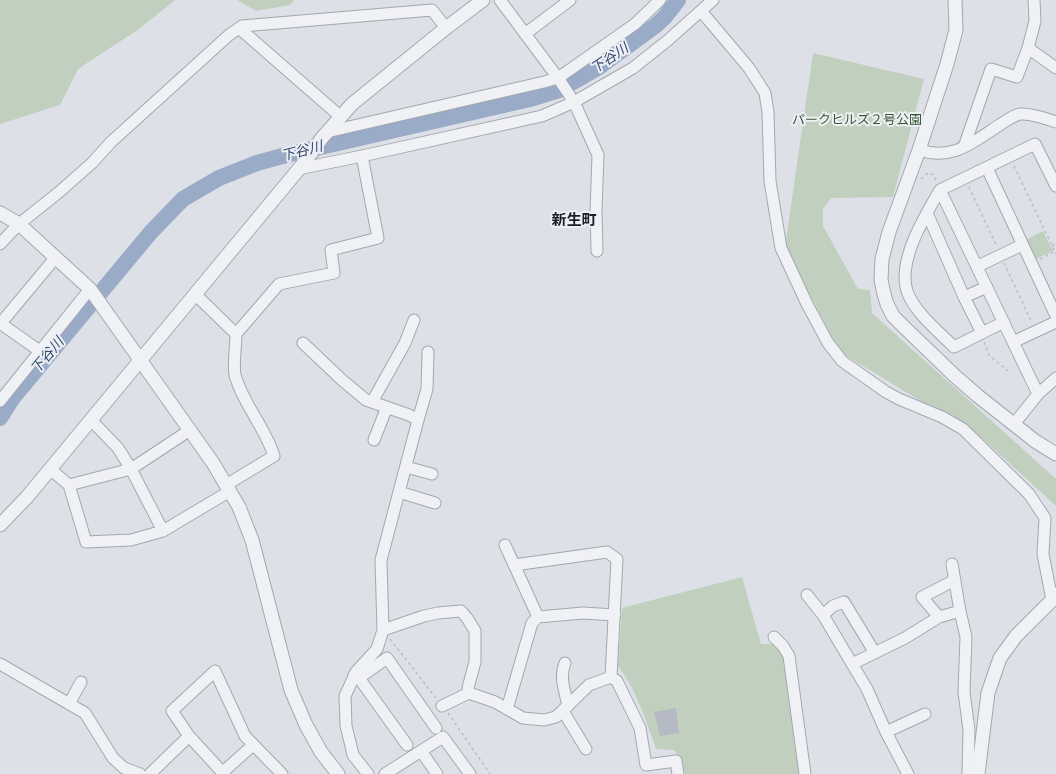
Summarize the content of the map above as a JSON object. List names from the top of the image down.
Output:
{
  "districts": ["新生町"],
  "water": ["下谷川"],
  "parks": ["パークヒルズ２号公園"]
}
